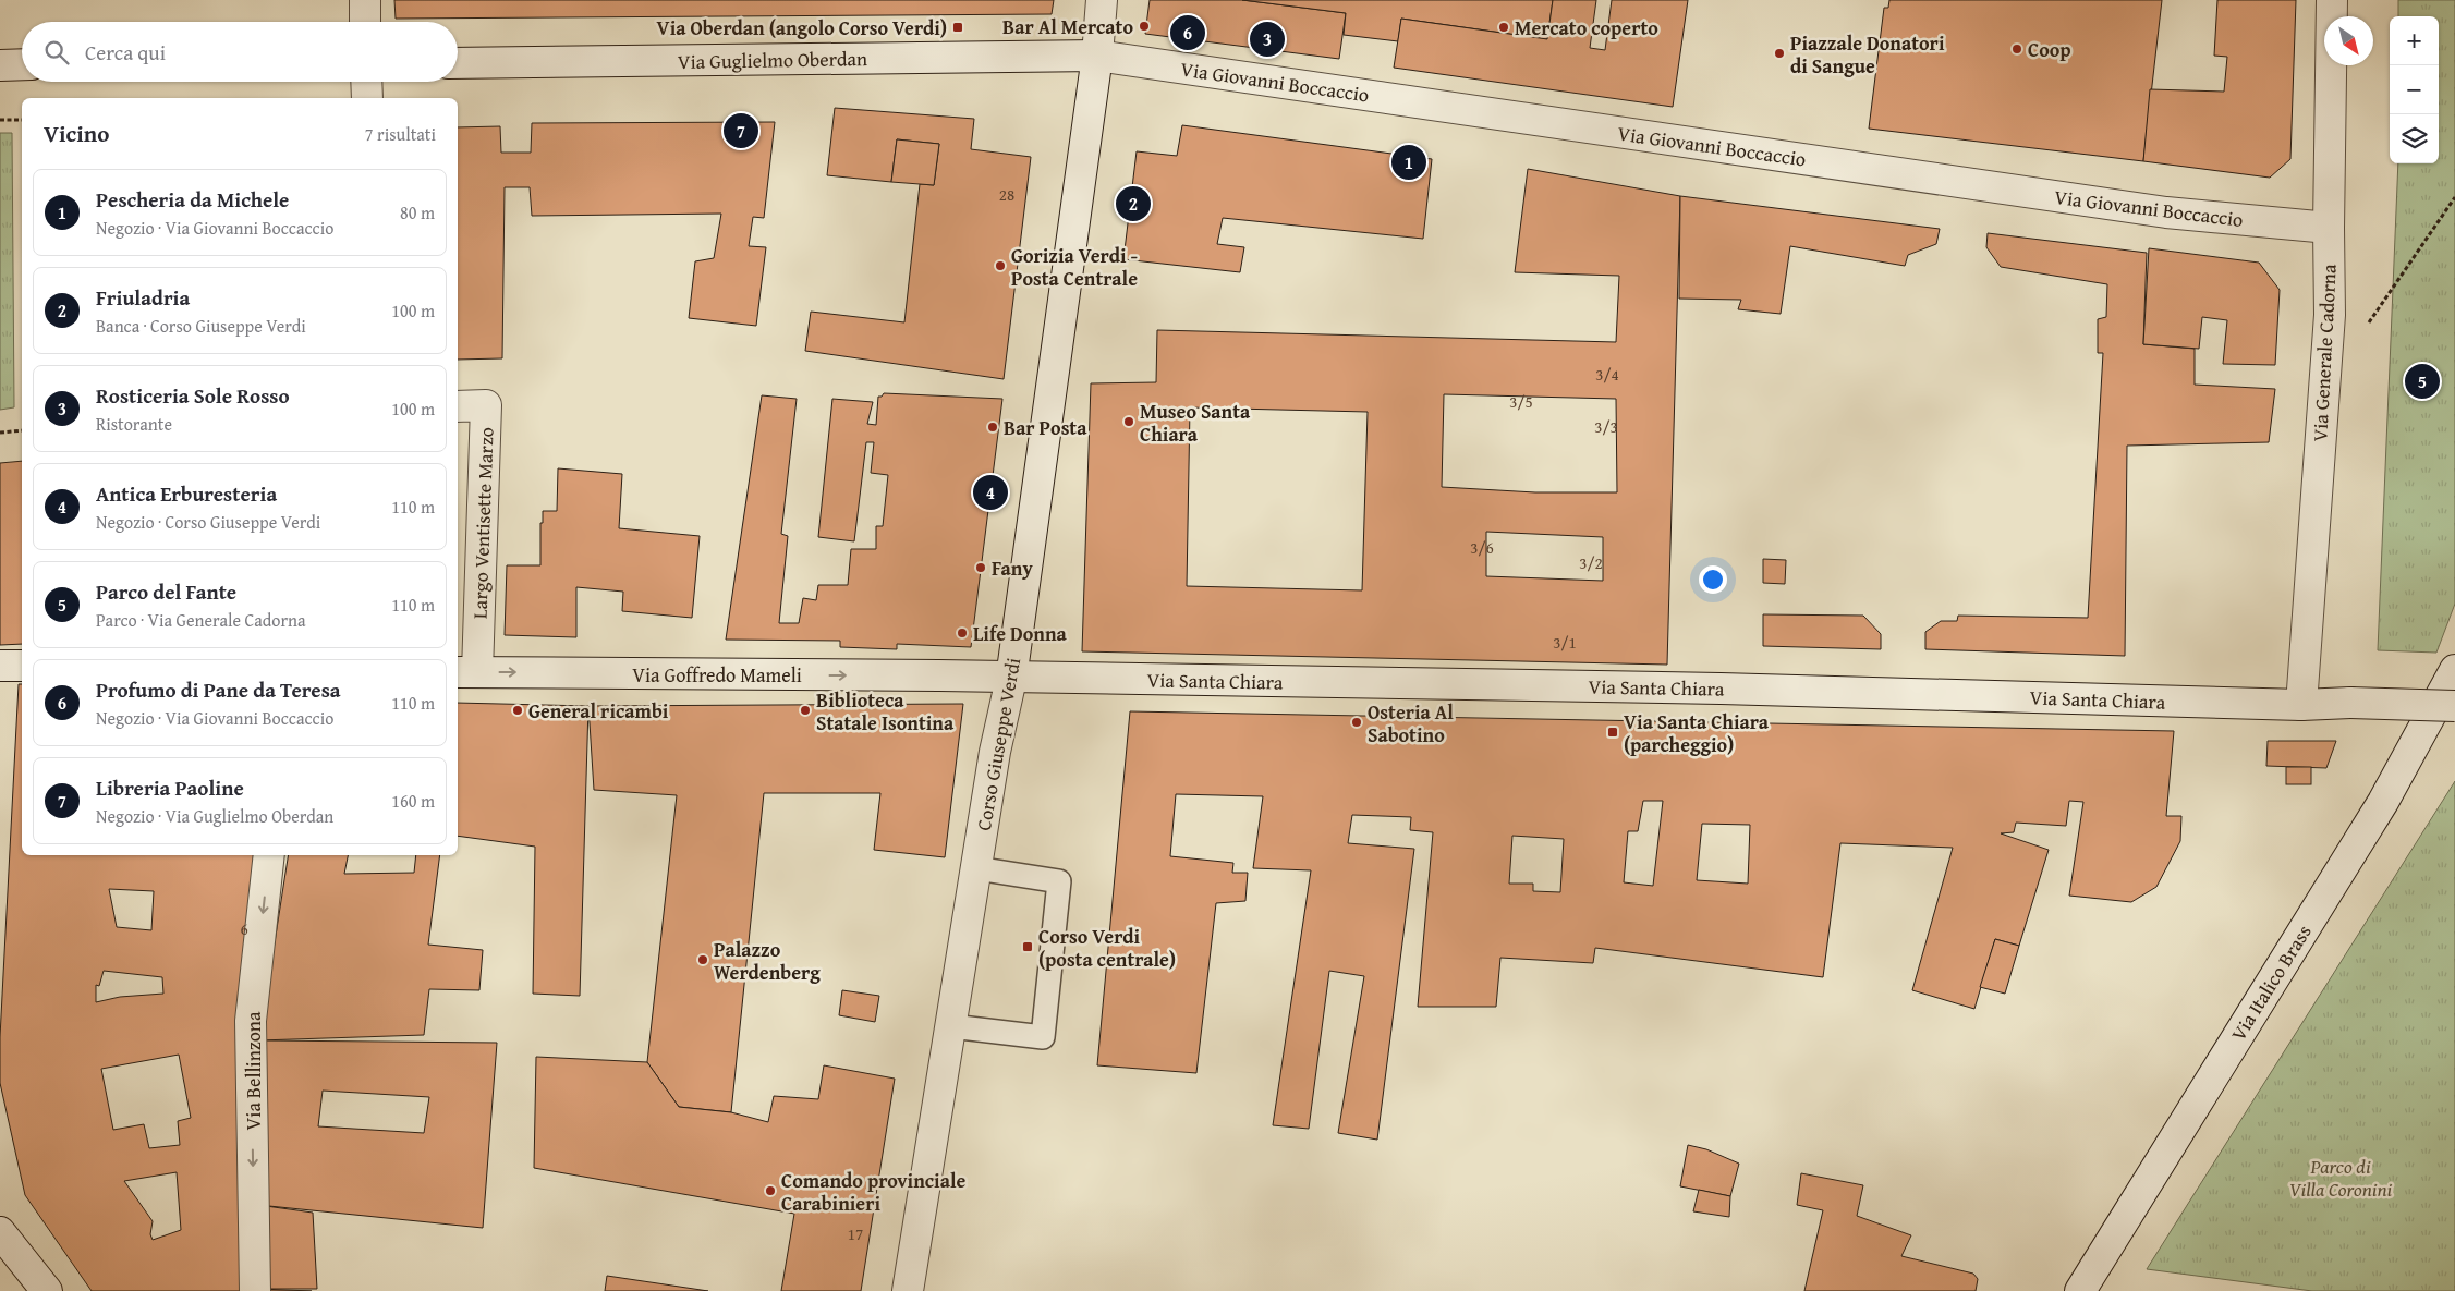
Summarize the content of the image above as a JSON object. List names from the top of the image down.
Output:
{
  "streets": {
    "main road": [
      "Via Guglielmo Oberdan",
      "Via Giovanni Boccaccio",
      "Via Generale Cadorna",
      "Largo Ventisette Marzo",
      "Via Goffredo Mameli",
      "Via Santa Chiara",
      "Corso Giuseppe Verdi",
      "Via Italico Brass",
      "Via Bellinzona"
    ]
  },
  "crossings": [
    ["Via Guglielmo Oberdan", "Via Giovanni Boccaccio"],
    ["Via Guglielmo Oberdan", "Corso Giuseppe Verdi"],
    ["Via Giovanni Boccaccio", "Via Generale Cadorna"],
    ["Via Giovanni Boccaccio", "Corso Giuseppe Verdi"],
    ["Via Generale Cadorna", "Via Santa Chiara"],
    ["Largo Ventisette Marzo", "Via Goffredo Mameli"],
    ["Via Goffredo Mameli", "Via Santa Chiara"],
    ["Via Goffredo Mameli", "Corso Giuseppe Verdi"],
    ["Via Santa Chiara", "Corso Giuseppe Verdi"]
  ],
  "one_way": ["Via Goffredo Mameli", "Via Bellinzona"],
  "parks": ["Parco di Villa Coronini"],
  "places": {
    "other": [
      "Bar Al Mercato",
      "Mercato coperto",
      "Coop",
      "Piazzale Donatori di Sangue",
      "Gorizia Verdi - Posta Centrale",
      "Museo Santa Chiara",
      "Bar Posta",
      "Fany",
      "Life Donna",
      "General ricambi",
      "Biblioteca Statale Isontina",
      "Osteria Al Sabotino",
      "Palazzo Werdenberg",
      "Comando provinciale Carabinieri"
    ],
    "transit": ["Via Oberdan (angolo Corso Verdi)", "Via Santa Chiara (parcheggio)", "Corso Verdi (posta centrale)"]
  },
  "house_numbers": [
    "28",
    "3/4",
    "3/5",
    "3/3",
    "3/6",
    "3/2",
    "3/1",
    "6",
    "17"
  ],
  "north": "bottom right",
  "page": {
    "pins": [
      "6",
      "3",
      "7",
      "1",
      "2",
      "5",
      "4"
    ],
    "map_buttons": ["+", "−"],
    "search": "Cerca qui",
    "heading": ["Vicino", "7 risultati"],
    "list": [
      {
        "mark": "1",
        "name": "Pescheria da Michele",
        "note": "Negozio · Via Giovanni Boccaccio",
        "value": "80 m"
      },
      {
        "mark": "2",
        "name": "Friuladria",
        "note": "Banca · Corso Giuseppe Verdi",
        "value": "100 m"
      },
      {
        "mark": "3",
        "name": "Rosticeria Sole Rosso",
        "note": "Ristorante",
        "value": "100 m"
      },
      {
        "mark": "4",
        "name": "Antica Erburesteria",
        "note": "Negozio · Corso Giuseppe Verdi",
        "value": "110 m"
      },
      {
        "mark": "5",
        "name": "Parco del Fante",
        "note": "Parco · Via Generale Cadorna",
        "value": "110 m"
      },
      {
        "mark": "6",
        "name": "Profumo di Pane da Teresa",
        "note": "Negozio · Via Giovanni Boccaccio",
        "value": "110 m"
      },
      {
        "mark": "7",
        "name": "Libreria Paoline",
        "note": "Negozio · Via Guglielmo Oberdan",
        "value": "160 m"
      }
    ]
  }
}
